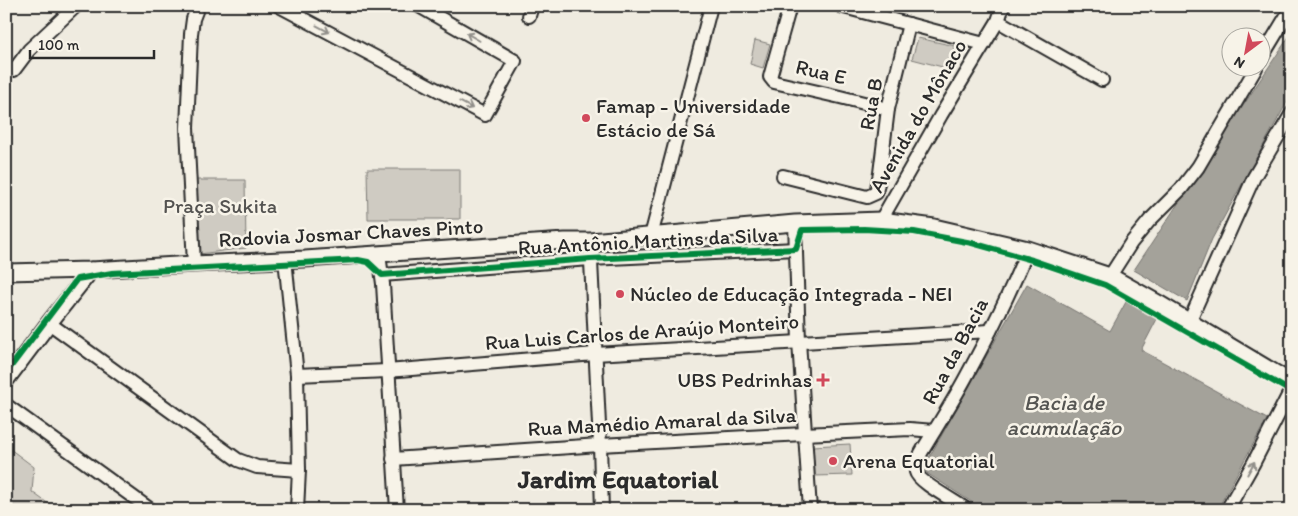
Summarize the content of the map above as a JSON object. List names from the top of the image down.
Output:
{
  "streets": {
    "main road": ["Rodovia Josmar Chaves Pinto"],
    "street": [
      "Rua E",
      "Rua B",
      "Avenida do Mônaco",
      "Rua Antônio Martins da Silva",
      "Rua Luis Carlos de Araújo Monteiro",
      "Rua da Bacia",
      "Rua Mamédio Amaral da Silva"
    ]
  },
  "crossings": [
    ["Rua E", "Rua B"],
    ["Avenida do Mônaco", "Rodovia Josmar Chaves Pinto"],
    ["Rodovia Josmar Chaves Pinto", "Rua da Bacia"],
    ["Rua Luis Carlos de Araújo Monteiro", "Rua da Bacia"],
    ["Rua da Bacia", "Rua Mamédio Amaral da Silva"]
  ],
  "districts": ["Jardim Equatorial"],
  "water": ["Bacia de acumulação"],
  "parks": ["Praça Sukita"],
  "places": {
    "other": ["Famap - Universidade Estácio de Sá", "Núcleo de Educação Integrada - NEI", "Arena Equatorial"],
    "health": ["UBS Pedrinhas"]
  },
  "scale_bar": "100 m",
  "north": "bottom left"
}
